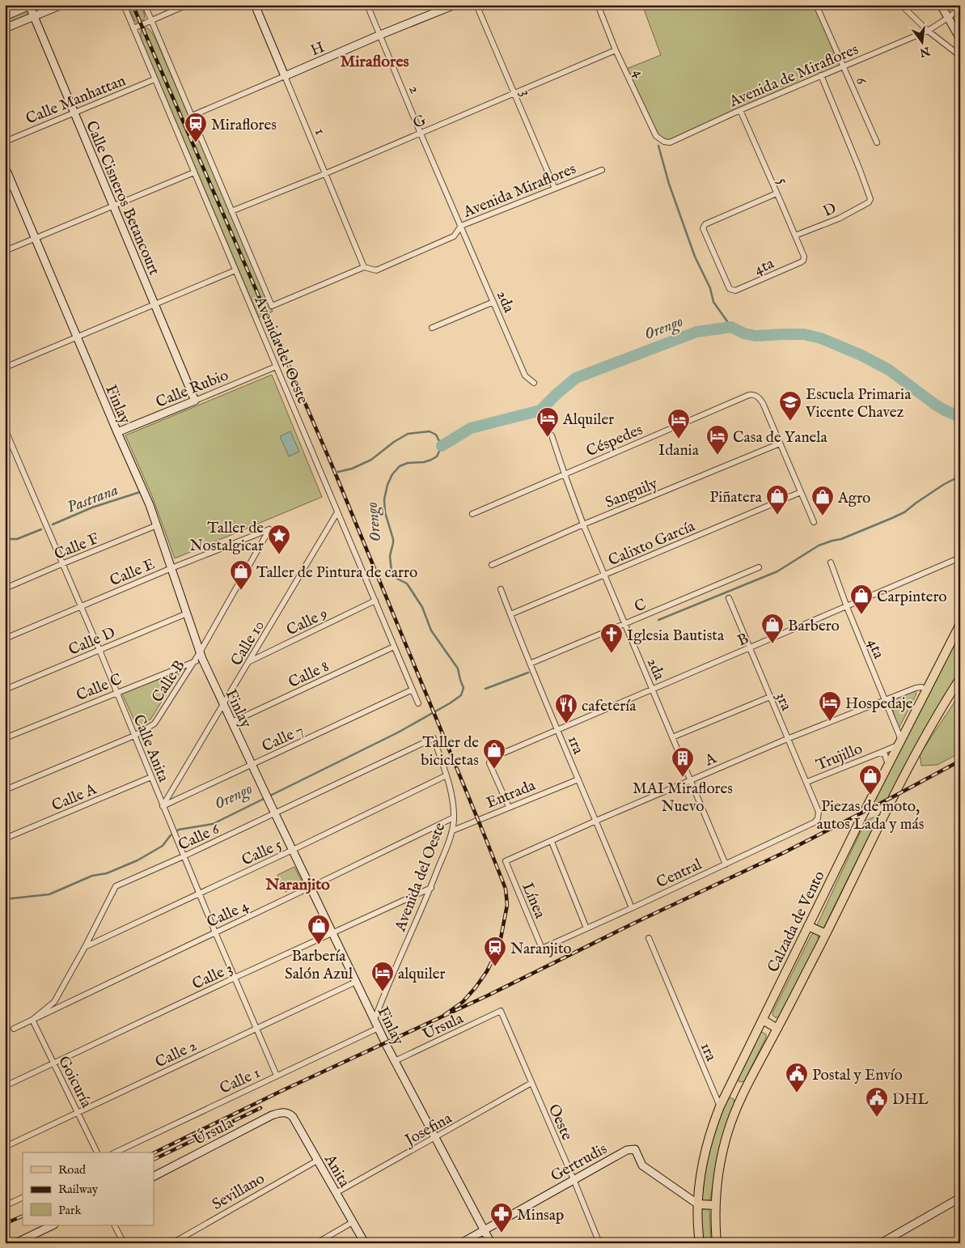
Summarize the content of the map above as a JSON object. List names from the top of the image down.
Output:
{
  "streets": {
    "main road": ["Calzada de Vento"],
    "street": [
      "H",
      "4",
      "Avenida de Miraflores",
      "6",
      "2",
      "3",
      "Calle Manhattan",
      "G",
      "1",
      "5",
      "Avenida Miraflores",
      "Calle Cisneros Betancourt",
      "D",
      "4ta",
      "2da",
      "Avenida del Oeste",
      "Calle Rubio",
      "Finlay",
      "Céspedes",
      "Sanguily",
      "Calixto García",
      "Calle F",
      "Calle E",
      "C",
      "Calle 9",
      "B",
      "Calle D",
      "Calle 10",
      "Calle 8",
      "Calle B",
      "Calle C",
      "3ra",
      "Calle 7",
      "1ra",
      "Calle Anita",
      "Trujillo",
      "A",
      "Entrada",
      "Calle A",
      "Calle 6",
      "Calle 5",
      "Central",
      "Línea",
      "Calle 4",
      "Calle 3",
      "Ursula",
      "Calle 2",
      "Calle 1",
      "Goicuría",
      "Oeste",
      "Josefina",
      "Úrsula",
      "Gertrudis",
      "Anita",
      "Sevillano"
    ]
  },
  "crossings": [
    ["H", "2"],
    ["H", "1"],
    ["H", "Avenida del Oeste"],
    ["4", "Avenida de Miraflores"],
    ["4", "G"],
    ["Avenida de Miraflores", "6"],
    ["Avenida de Miraflores", "5"],
    ["Avenida de Miraflores", "D"],
    ["2", "G"],
    ["2", "Avenida Miraflores"],
    ["2", "2da"],
    ["3", "G"],
    ["3", "Avenida Miraflores"],
    ["Calle Manhattan", "Calle Cisneros Betancourt"],
    ["Calle Manhattan", "Avenida del Oeste"],
    ["G", "1"],
    ["G", "Avenida del Oeste"],
    ["1", "Avenida Miraflores"],
    ["5", "D"],
    ["5", "4ta"],
    ["Avenida Miraflores", "2da"],
    ["Avenida Miraflores", "Avenida del Oeste"],
    ["Calle Cisneros Betancourt", "Calle Rubio"],
    ["4ta", "B"],
    ["4ta", "Trujillo"],
    ["4ta", "A"],
    ["4ta", "Calzada de Vento"],
    ["2da", "Céspedes"],
    ["2da", "Sanguily"],
    ["2da", "Calixto García"],
    ["2da", "C"],
    ["2da", "B"],
    ["2da", "A"],
    ["2da", "Central"],
    ["Avenida del Oeste", "Calle Rubio"],
    ["Avenida del Oeste", "Finlay"],
    ["Avenida del Oeste", "Calle 9"],
    ["Avenida del Oeste", "Calle 10"],
    ["Avenida del Oeste", "Calle 8"],
    ["Avenida del Oeste", "Calle 7"],
    ["Avenida del Oeste", "Entrada"],
    ["Avenida del Oeste", "Calle 6"],
    ["Avenida del Oeste", "Calle 5"],
    ["Avenida del Oeste", "Calle 4"],
    ["Avenida del Oeste", "Calle 3"],
    ["Calle Rubio", "Finlay"],
    ["Finlay", "Calle F"],
    ["Finlay", "Calle E"],
    ["Finlay", "Calle D"],
    ["Finlay", "Calle 10"],
    ["Finlay", "Calle 8"],
    ["Finlay", "Calle B"],
    ["Finlay", "Calle C"],
    ["Finlay", "Calle 7"],
    ["Finlay", "Calle 6"],
    ["Finlay", "Calle 5"],
    ["Finlay", "Calle 4"],
    ["Finlay", "Calle 3"],
    ["Finlay", "Ursula"],
    ["Finlay", "Calle 2"],
    ["Finlay", "Calle 1"],
    ["Finlay", "Josefina"],
    ["Finlay", "Gertrudis"],
    ["Céspedes", "Sanguily"],
    ["Calixto García", "1ra"],
    ["Calle F", "Calle Anita"],
    ["Calle E", "Calle B"],
    ["Calle E", "Calle Anita"],
    ["C", "1ra"],
    ["Calle 9", "Calle 10"],
    ["B", "3ra"],
    ["B", "1ra"],
    ["B", "Entrada"],
    ["Calle D", "Calle Anita"],
    ["Calle 10", "Calle 7"],
    ["Calle 10", "Calle Anita"],
    ["Calle B", "Calle C"],
    ["Calle B", "Calle Anita"],
    ["Calle C", "Calle Anita"],
    ["3ra", "Trujillo"],
    ["3ra", "A"],
    ["3ra", "Central"],
    ["Calle 7", "Calle Anita"],
    ["1ra", "A"],
    ["1ra", "Entrada"],
    ["1ra", "Central"],
    ["1ra", "Calzada de Vento"],
    ["Calle Anita", "Calle A"],
    ["Calle Anita", "Calle 6"],
    ["Calle Anita", "Calle 5"],
    ["Calle Anita", "Calle 4"],
    ["Calle Anita", "Calle 3"],
    ["Calle Anita", "Calle 2"],
    ["Calle Anita", "Calle 1"],
    ["Trujillo", "Calzada de Vento"],
    ["A", "Línea"],
    ["A", "Calzada de Vento"],
    ["Calle 6", "Calle 5"],
    ["Calle 6", "Calle 4"],
    ["Calle 6", "Goicuría"],
    ["Central", "Línea"],
    ["Calle 4", "Goicuría"],
    ["Calzada de Vento", "Gertrudis"],
    ["Calle 3", "Goicuría"],
    ["Ursula", "Oeste"],
    ["Calle 2", "Goicuría"],
    ["Oeste", "Josefina"],
    ["Oeste", "Gertrudis"],
    ["Josefina", "Anita"],
    ["Úrsula", "Anita"],
    ["Anita", "Sevillano"]
  ],
  "districts": ["Miraflores", "Naranjito"],
  "water": ["Orengo", "Pastrana"],
  "places": {
    "station": ["Miraflores", "Naranjito"],
    "school or university": ["Escuela Primaria Vicente Chavez"],
    "hotel": [
      "Alquiler",
      "Idania",
      "Casa de Yanela",
      "Hospedaje",
      "alquiler"
    ],
    "shop": [
      "Piñatera",
      "Agro",
      "Taller de Pintura de carro",
      "Carpintero",
      "Barbero",
      "Taller de bicicletas",
      "Piezas de moto, autos Lada y más",
      "Barbería Salón Azul"
    ],
    "place": ["Taller de Nostalgicar"],
    "church": ["Iglesia Bautista"],
    "restaurant": ["cafetería"],
    "building": ["MAI Miraflores Nuevo"],
    "public building": ["Postal y Envío", "DHL"],
    "pharmacy": ["Minsap"]
  },
  "legend": ["Road", "Railway", "Park"],
  "north": "bottom"
}
